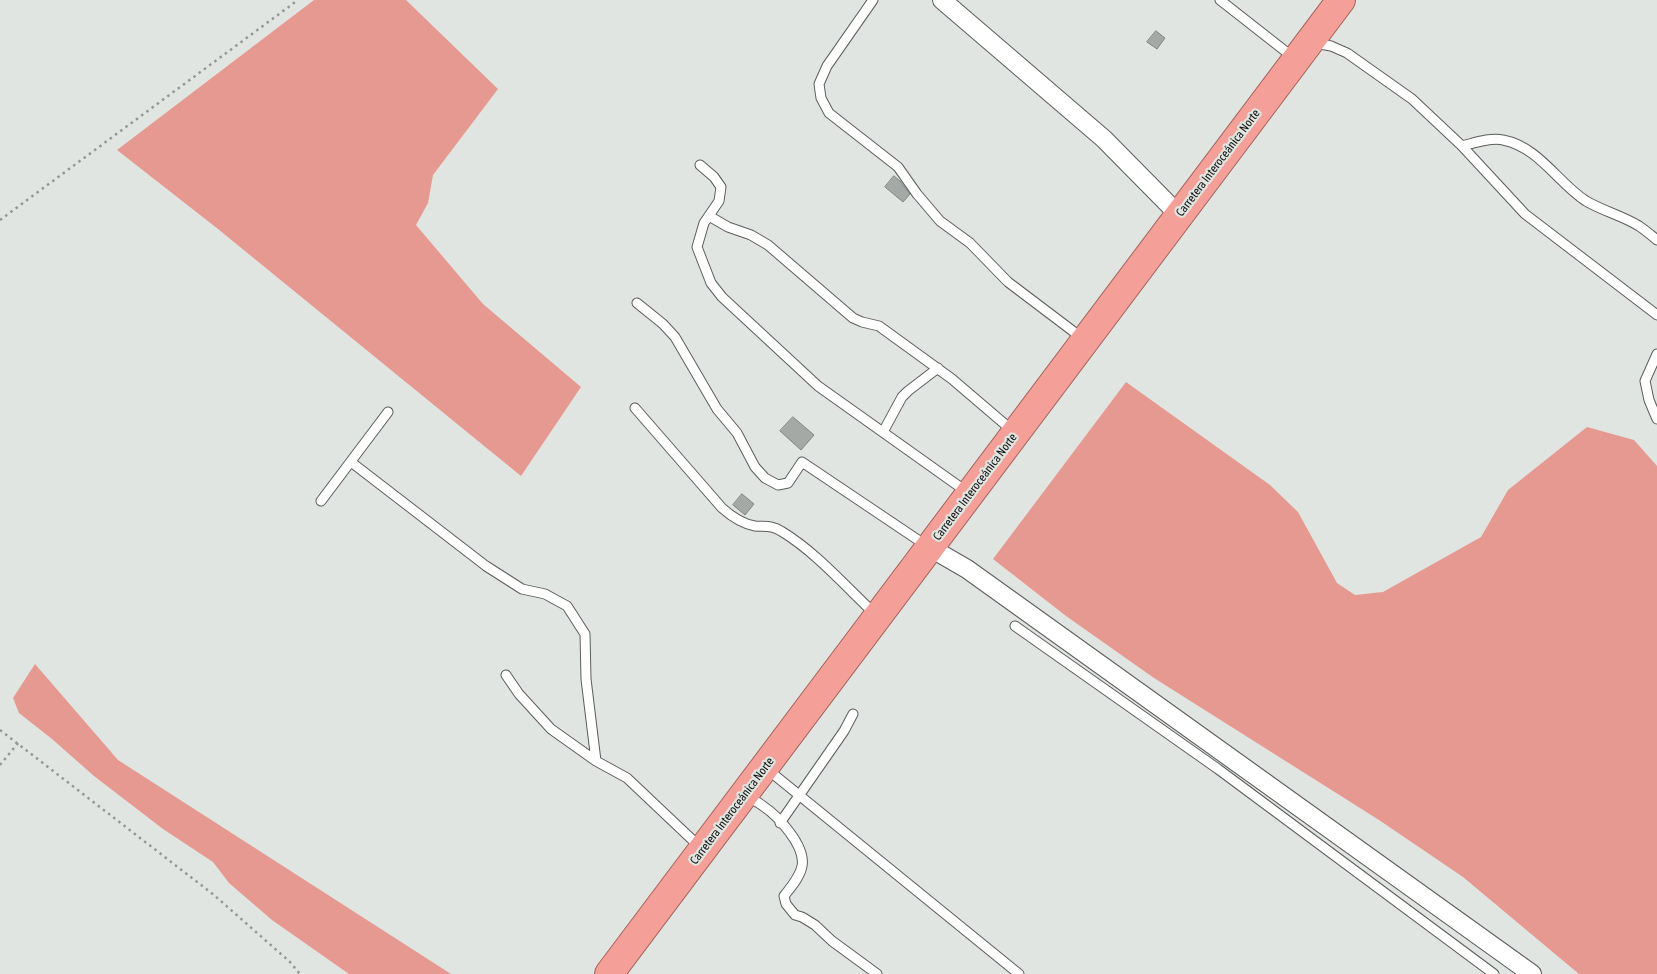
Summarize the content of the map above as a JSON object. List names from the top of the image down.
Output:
{
  "streets": {
    "highway": ["Carretera Interoceánica Norte"]
  }
}
